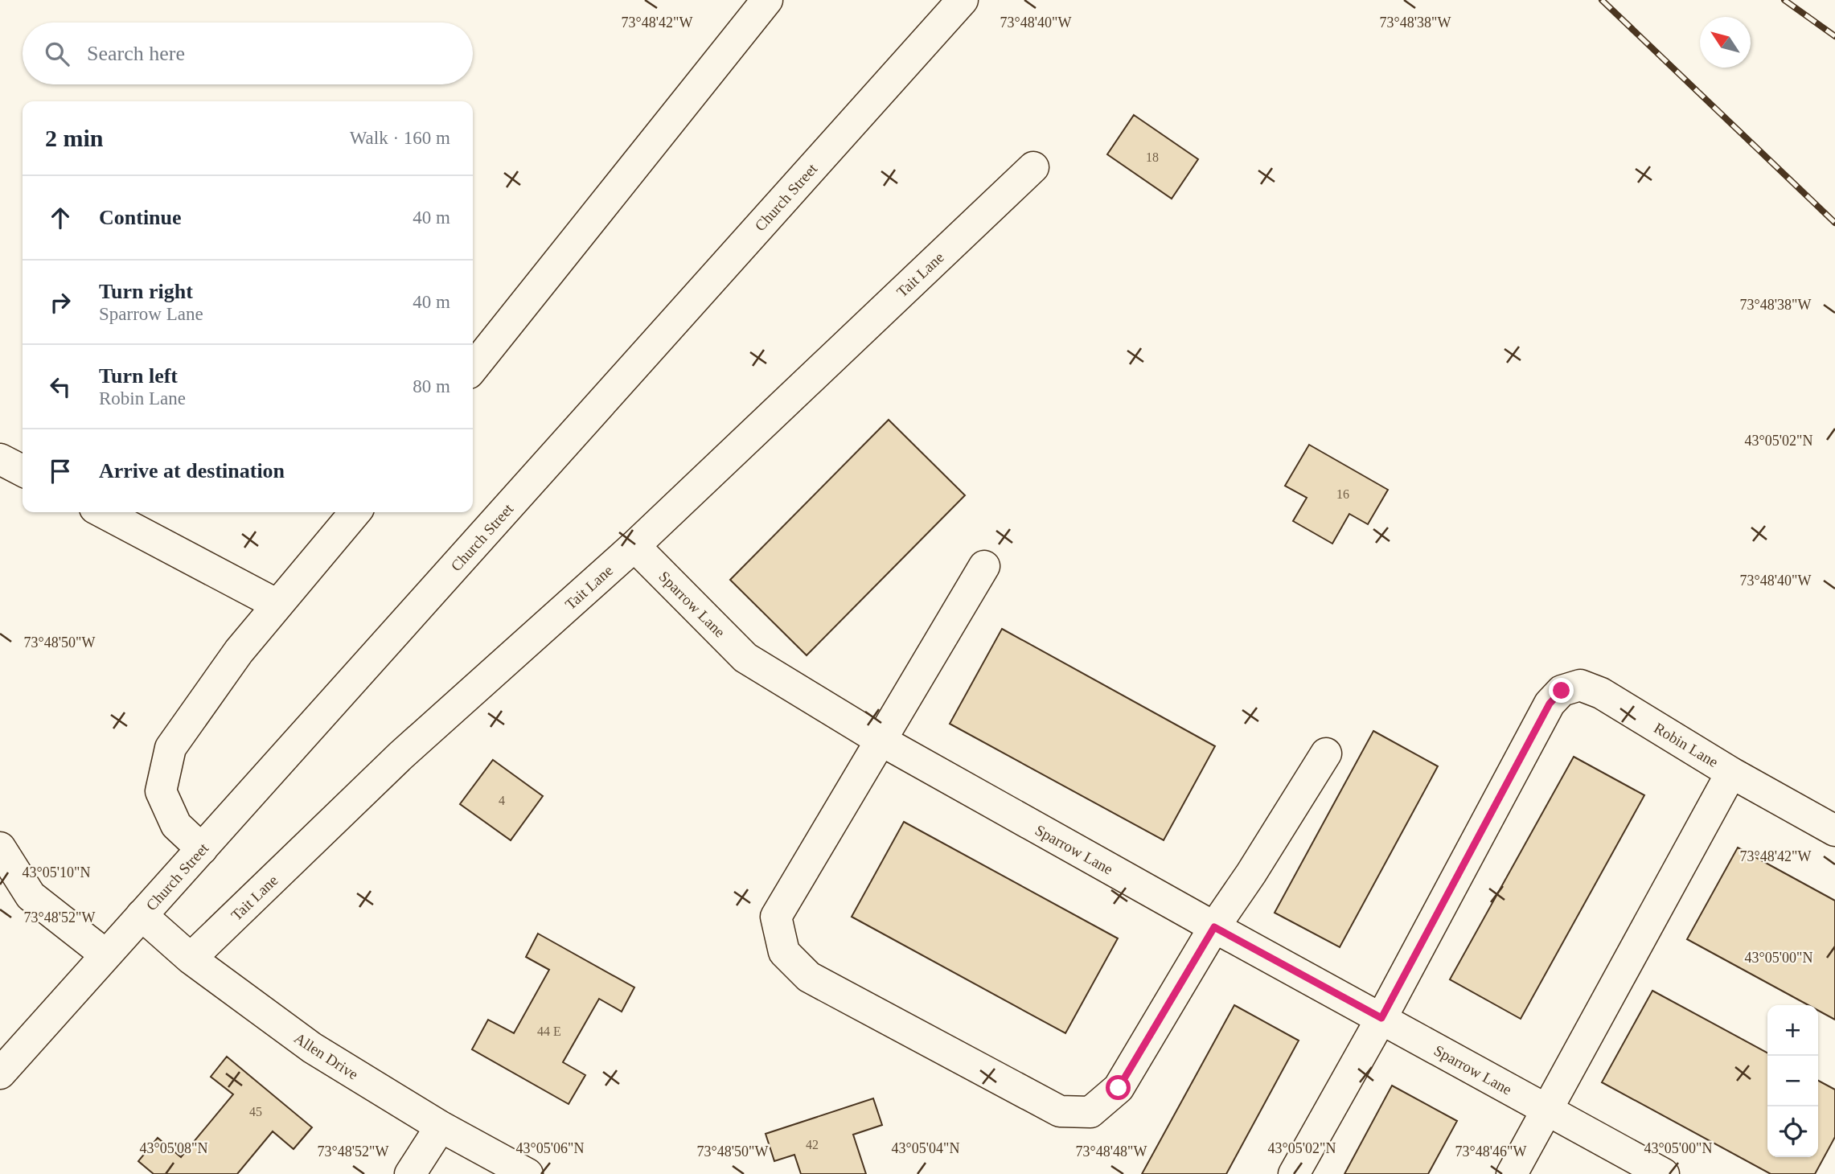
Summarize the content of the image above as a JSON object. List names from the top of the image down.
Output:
{
  "streets": {
    "street": [
      "Church Street",
      "Tait Lane",
      "Sparrow Lane",
      "Robin Lane",
      "Allen Drive"
    ]
  },
  "crossings": [
    ["Church Street", "Allen Drive"],
    ["Tait Lane", "Sparrow Lane"],
    ["Tait Lane", "Allen Drive"],
    ["Sparrow Lane", "Robin Lane"]
  ],
  "house_numbers": [
    "18",
    "16",
    "4",
    "44 E",
    "45",
    "42"
  ],
  "north": "top left",
  "page": {
    "search": "Search here",
    "heading": ["2 min", "Walk · 160 m"],
    "list": [
      ["Continue", "40 m"],
      ["Turn right", "Sparrow Lane", "40 m"],
      ["Turn left", "Robin Lane", "80 m"],
      "Arrive at destination"
    ],
    "map_buttons": ["+", "−"]
  },
  "coordinates": [
    "73°48'40\"W",
    "73°48'38\"W",
    "73°48'42\"W",
    "43°05'02\"N",
    "73°48'50\"W",
    "43°05'10\"N",
    "73°48'52\"W",
    "43°05'00\"N",
    "43°05'08\"N",
    "43°05'06\"N",
    "43°05'04\"N",
    "73°48'48\"W",
    "73°48'46\"W"
  ]
}
